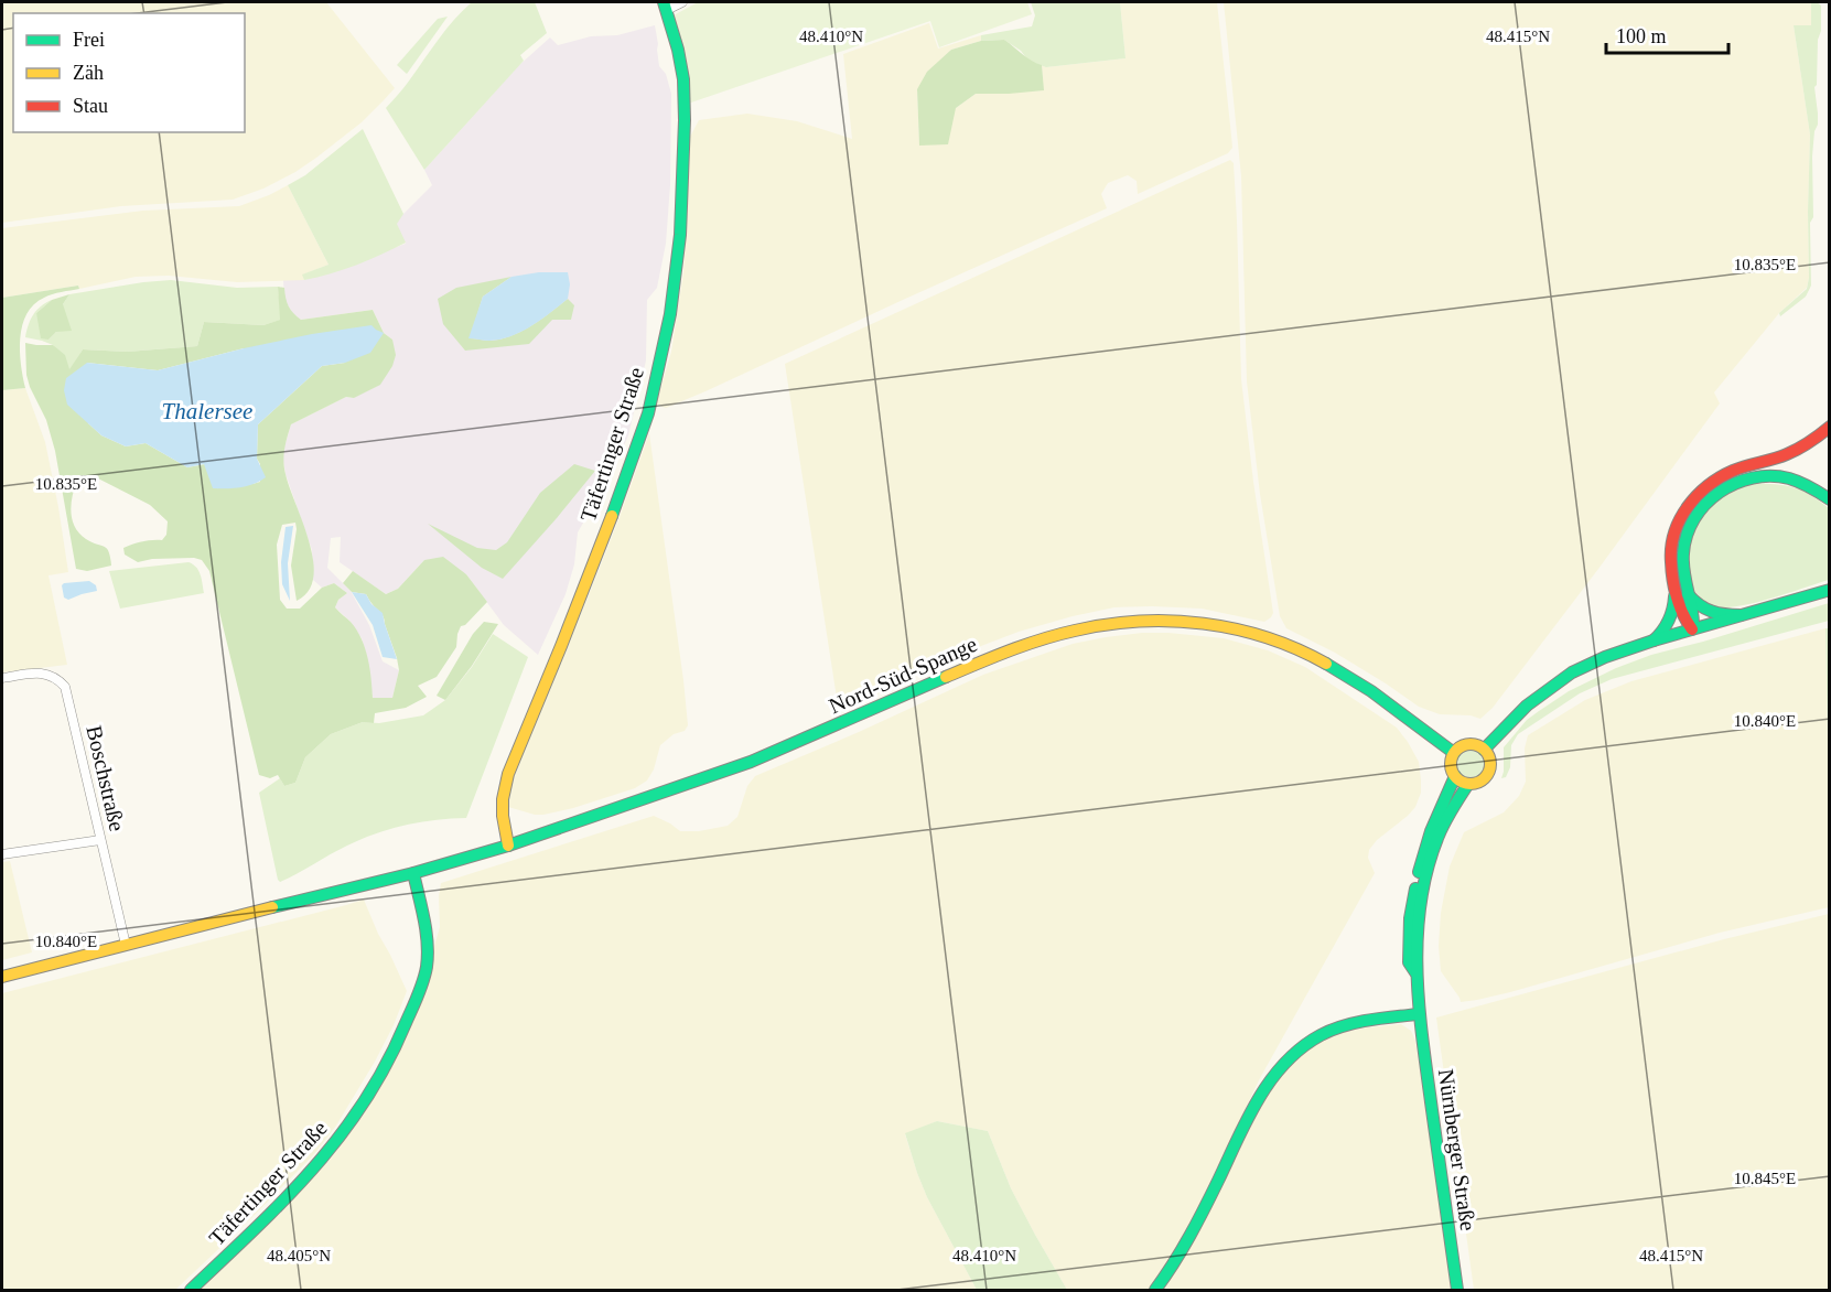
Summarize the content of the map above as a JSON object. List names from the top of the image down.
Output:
{
  "streets": {
    "main road": ["Täfertinger Straße", "Nord-Süd-Spange", "Nürnberger Straße"],
    "street": ["Boschstraße"]
  },
  "crossings": [
    ["Täfertinger Straße", "Nord-Süd-Spange"],
    ["Nord-Süd-Spange", "Boschstraße"]
  ],
  "water": ["Thalersee"],
  "legend": ["Frei", "Zäh", "Stau"],
  "scale_bar": "100 m",
  "coordinates": [
    "48.410°N",
    "48.415°N",
    "10.835°E",
    "10.840°E",
    "10.845°E",
    "48.405°N"
  ]
}
